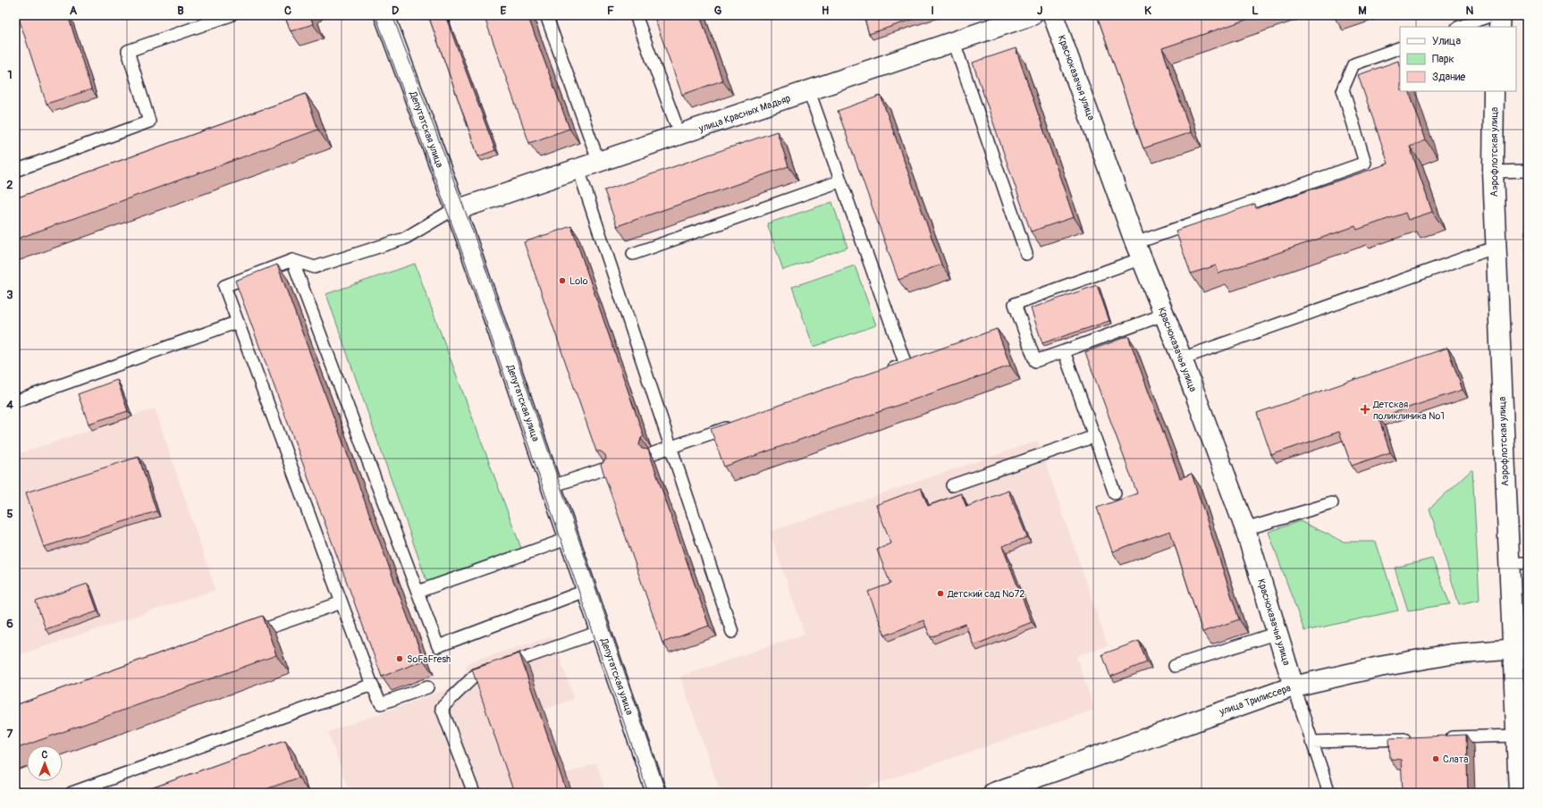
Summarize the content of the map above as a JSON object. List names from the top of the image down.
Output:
{
  "streets": {
    "street": [
      "Красноказачья улица",
      "улица Красных Мадьяр",
      "Депутатская улица",
      "Аэрофлотская улица",
      "улица Трилиссера"
    ]
  },
  "crossings": [
    ["Красноказачья улица", "улица Трилиссера"],
    ["улица Красных Мадьяр", "Депутатская улица"],
    ["Аэрофлотская улица", "улица Трилиссера"]
  ],
  "places": {
    "other": [
      "Lolo",
      "Детский сад №72",
      "SoFaFresh",
      "Слата"
    ],
    "health": ["Детская поликлиника №1"]
  },
  "legend": ["Улица", "Парк", "Здание"],
  "north": "top",
  "grid": {
    "columns": [
      "A",
      "B",
      "C",
      "D",
      "E",
      "F",
      "G",
      "H",
      "I",
      "J",
      "K",
      "L",
      "M",
      "N"
    ],
    "rows": [
      "1",
      "2",
      "3",
      "4",
      "5",
      "6",
      "7"
    ]
  }
}
